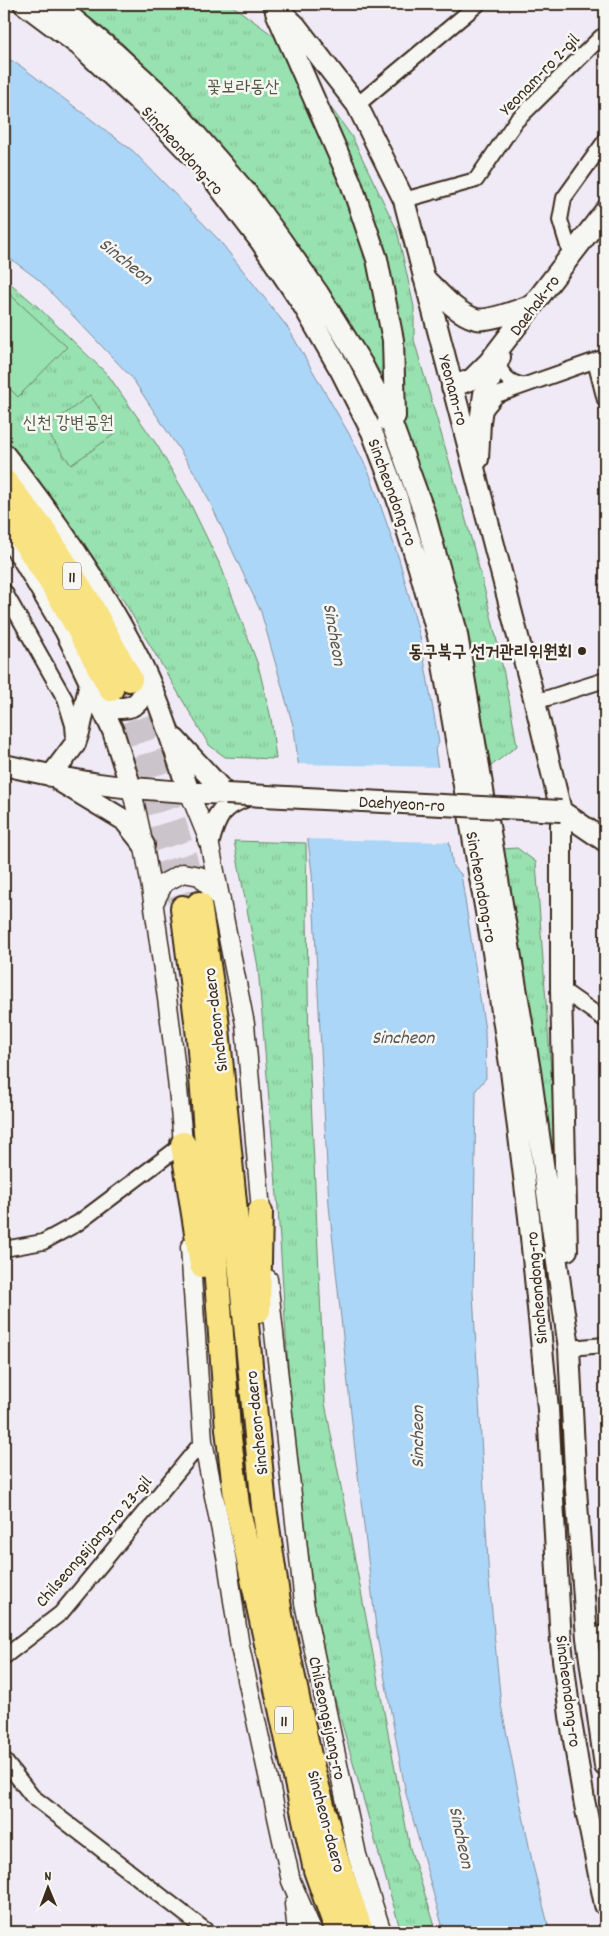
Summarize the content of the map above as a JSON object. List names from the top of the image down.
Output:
{
  "streets": {
    "highway": ["11", "Sincheon-daero"],
    "main road": [
      "Sincheondong-ro",
      "Daehak-ro",
      "Yeonam-ro",
      "Daehyeon-ro"
    ],
    "street": ["Yeonam-ro 2-gil", "Chilseongsijang-ro 23-gil", "Chilseongsijang-ro"]
  },
  "crossings": [
    ["Yeonam-ro 2-gil", "Yeonam-ro"],
    ["Sincheondong-ro", "Yeonam-ro"],
    ["Daehak-ro", "Yeonam-ro"],
    ["Yeonam-ro", "Daehyeon-ro"],
    ["Daehyeon-ro", "Chilseongsijang-ro"],
    ["Sincheon-daero", "Chilseongsijang-ro"]
  ],
  "water": ["Sincheon"],
  "parks": ["꽃보라동산", "신천 강변공원"],
  "places": ["동구북구 선거관리위원회"],
  "north": "top"
}
